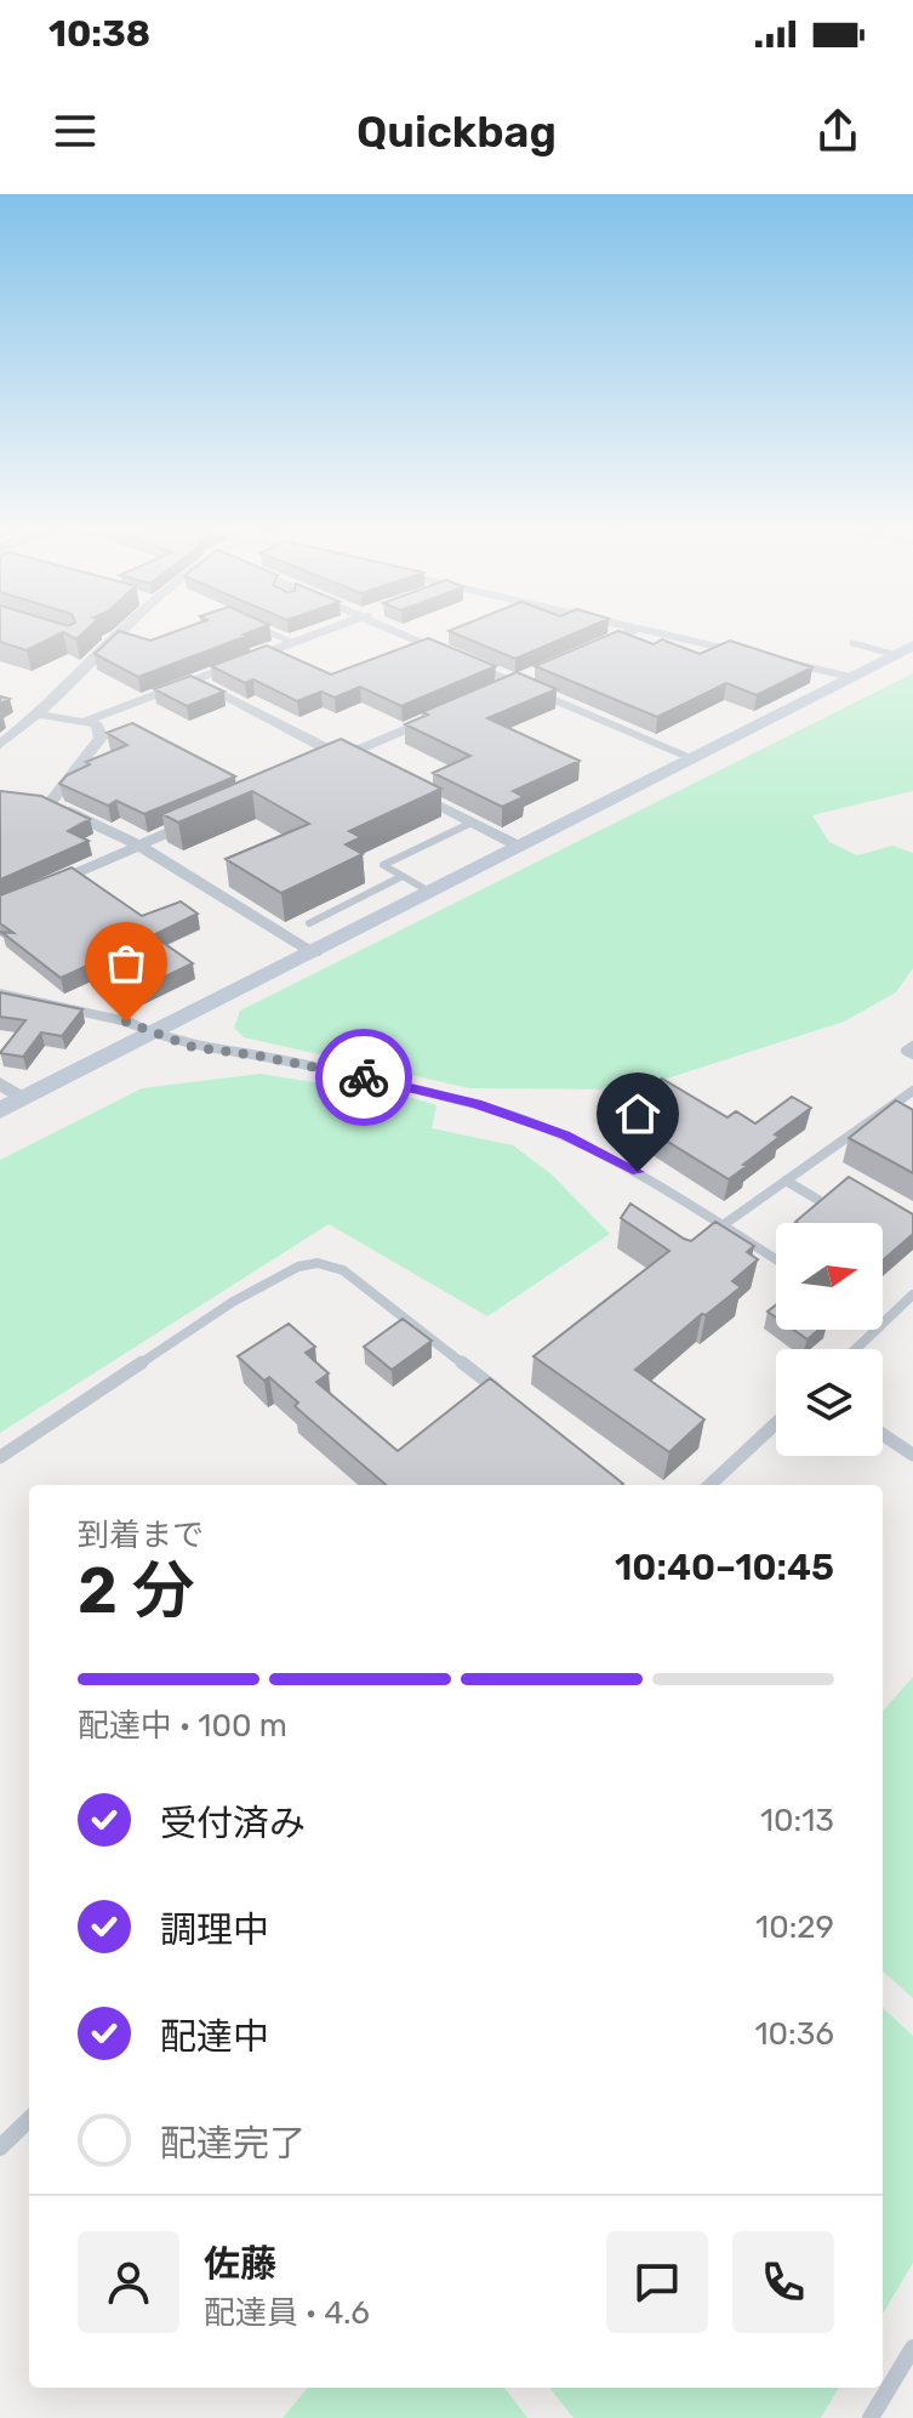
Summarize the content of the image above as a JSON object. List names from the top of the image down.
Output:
{
  "north": "right",
  "page": {
    "status": "10:38",
    "header": "Quickbag",
    "heading": ["2 分", "到着まで", "10:40–10:45"],
    "panel": ["佐藤", "配達員 · 4.6"],
    "bar": "配達中 · 100 m",
    "list": [
      ["受付済み", "10:13"],
      ["調理中", "10:29"],
      ["配達中", "10:36"],
      "配達完了"
    ]
  }
}
